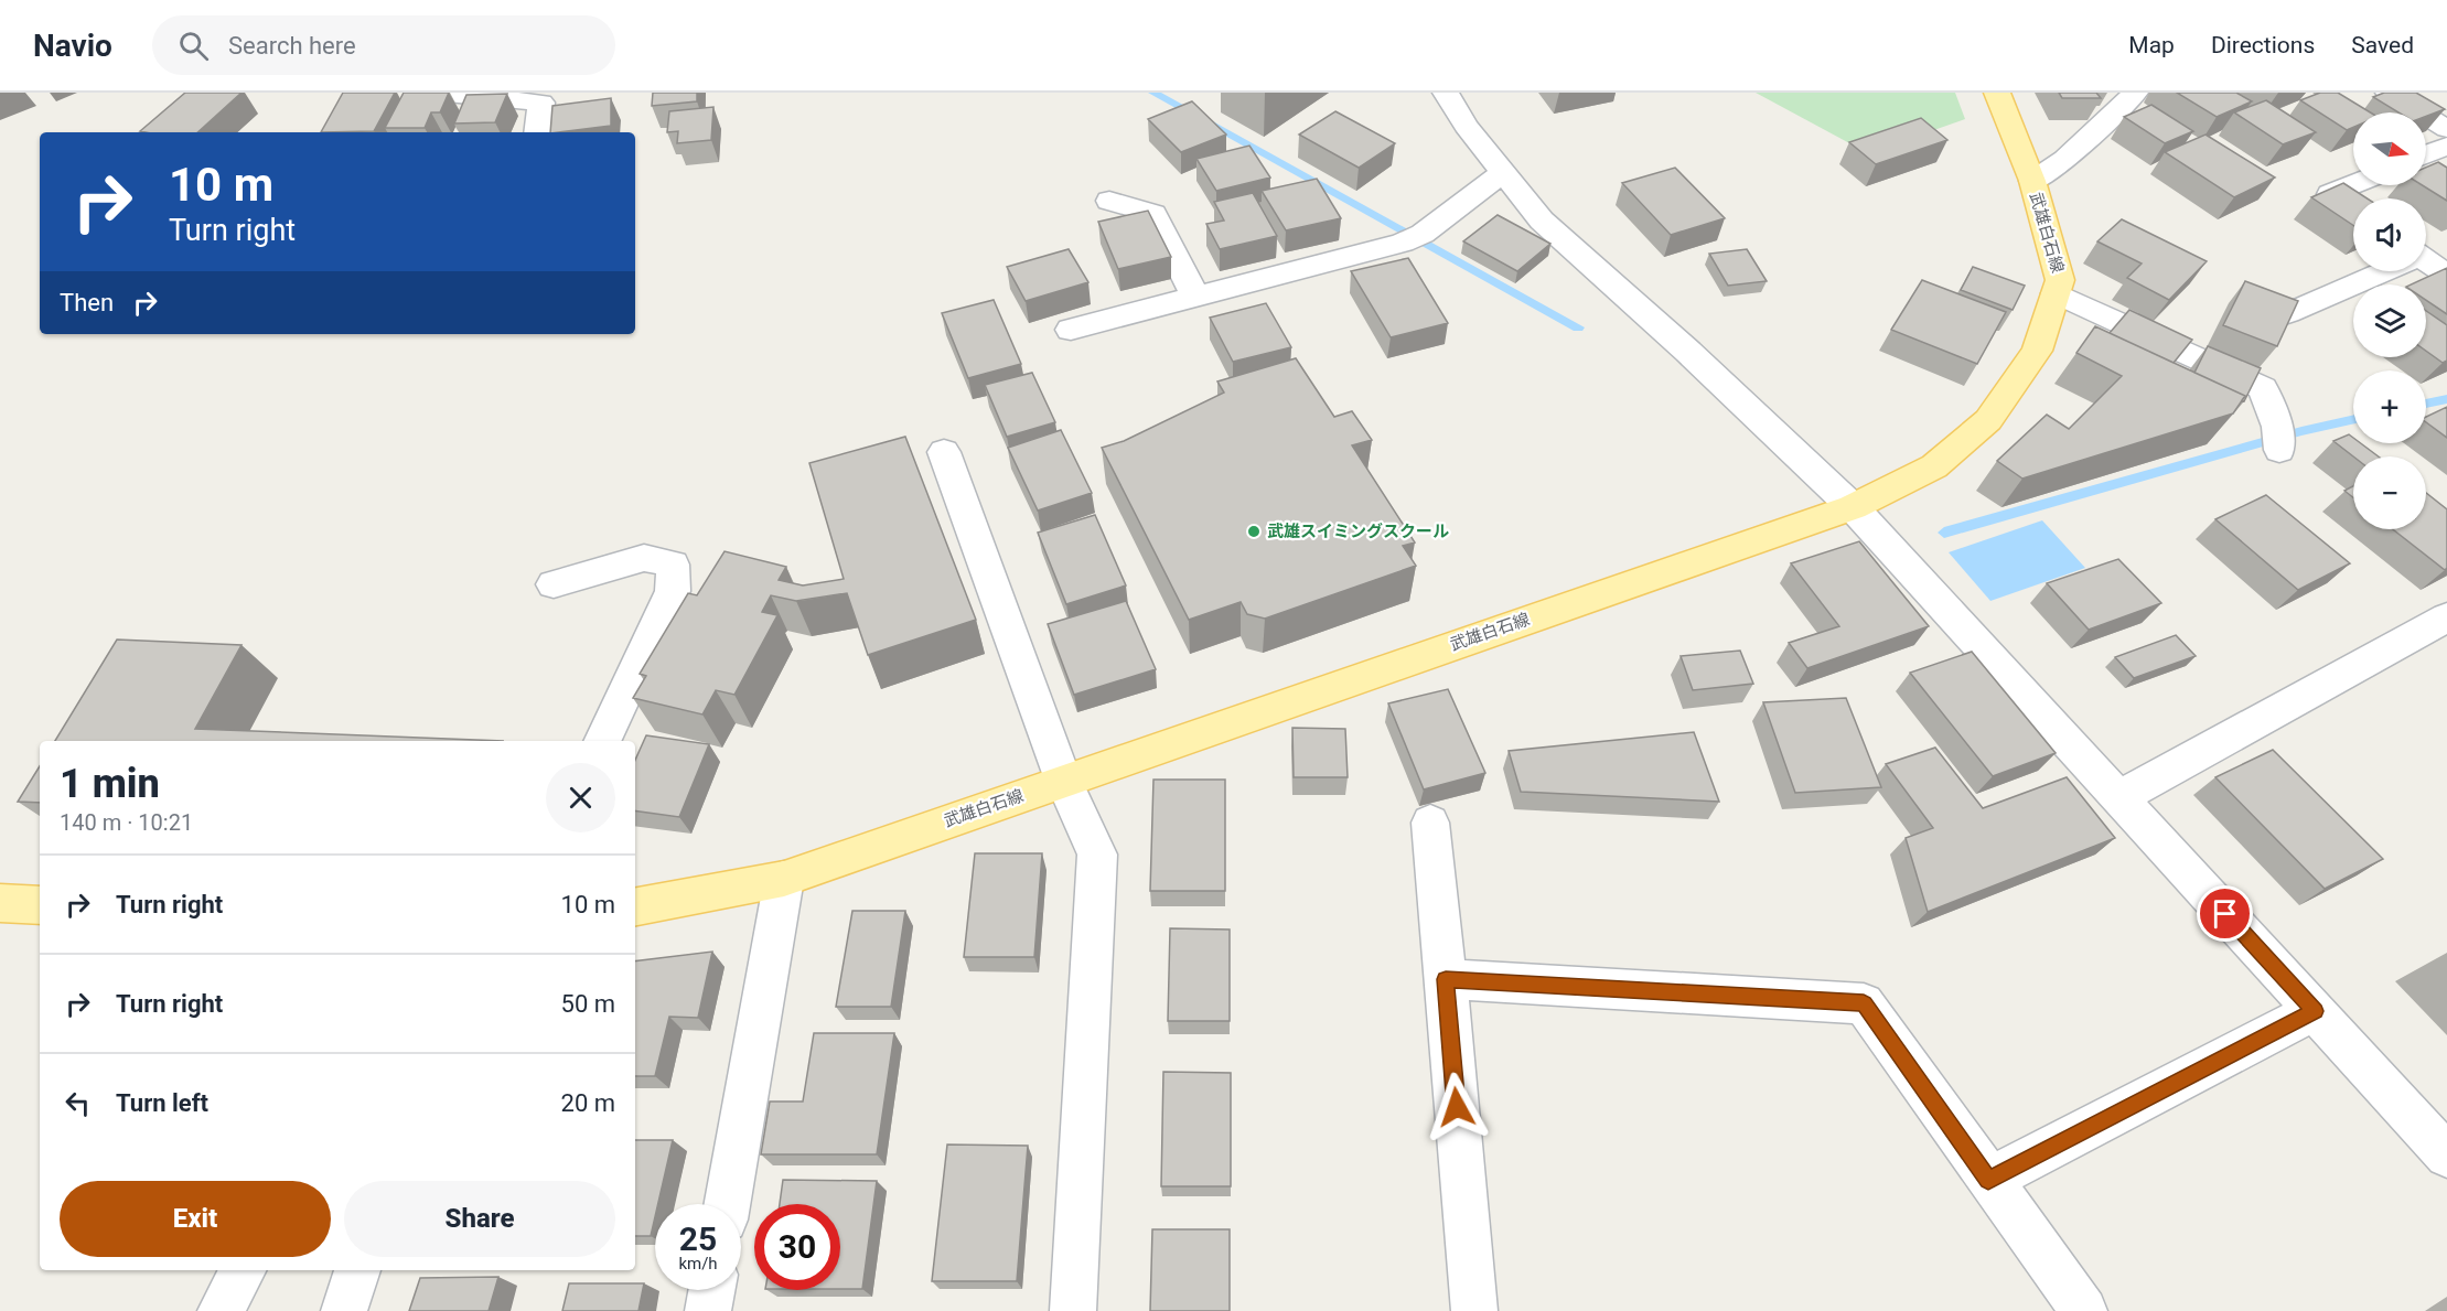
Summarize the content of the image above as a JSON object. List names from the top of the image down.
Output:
{
  "streets": {
    "main road": ["武雄白石線"]
  },
  "places": ["武雄スイミングスクール"],
  "north": "right",
  "page": {
    "header": "Navio",
    "search": "Search here",
    "nav": ["Map", "Directions", "Saved"],
    "map_buttons": ["+", "−"],
    "turn": ["10 m", "Turn right"],
    "then": "Then",
    "heading": ["1 min", "140 m · 10:21"],
    "list": [
      {
        "name": "Turn right",
        "value": "10 m"
      },
      {
        "name": "Turn right",
        "value": "50 m"
      },
      {
        "name": "Turn left",
        "value": "20 m"
      }
    ],
    "buttons": ["Exit", "Share"],
    "speed": "25 km/h",
    "limit": "30"
  }
}
